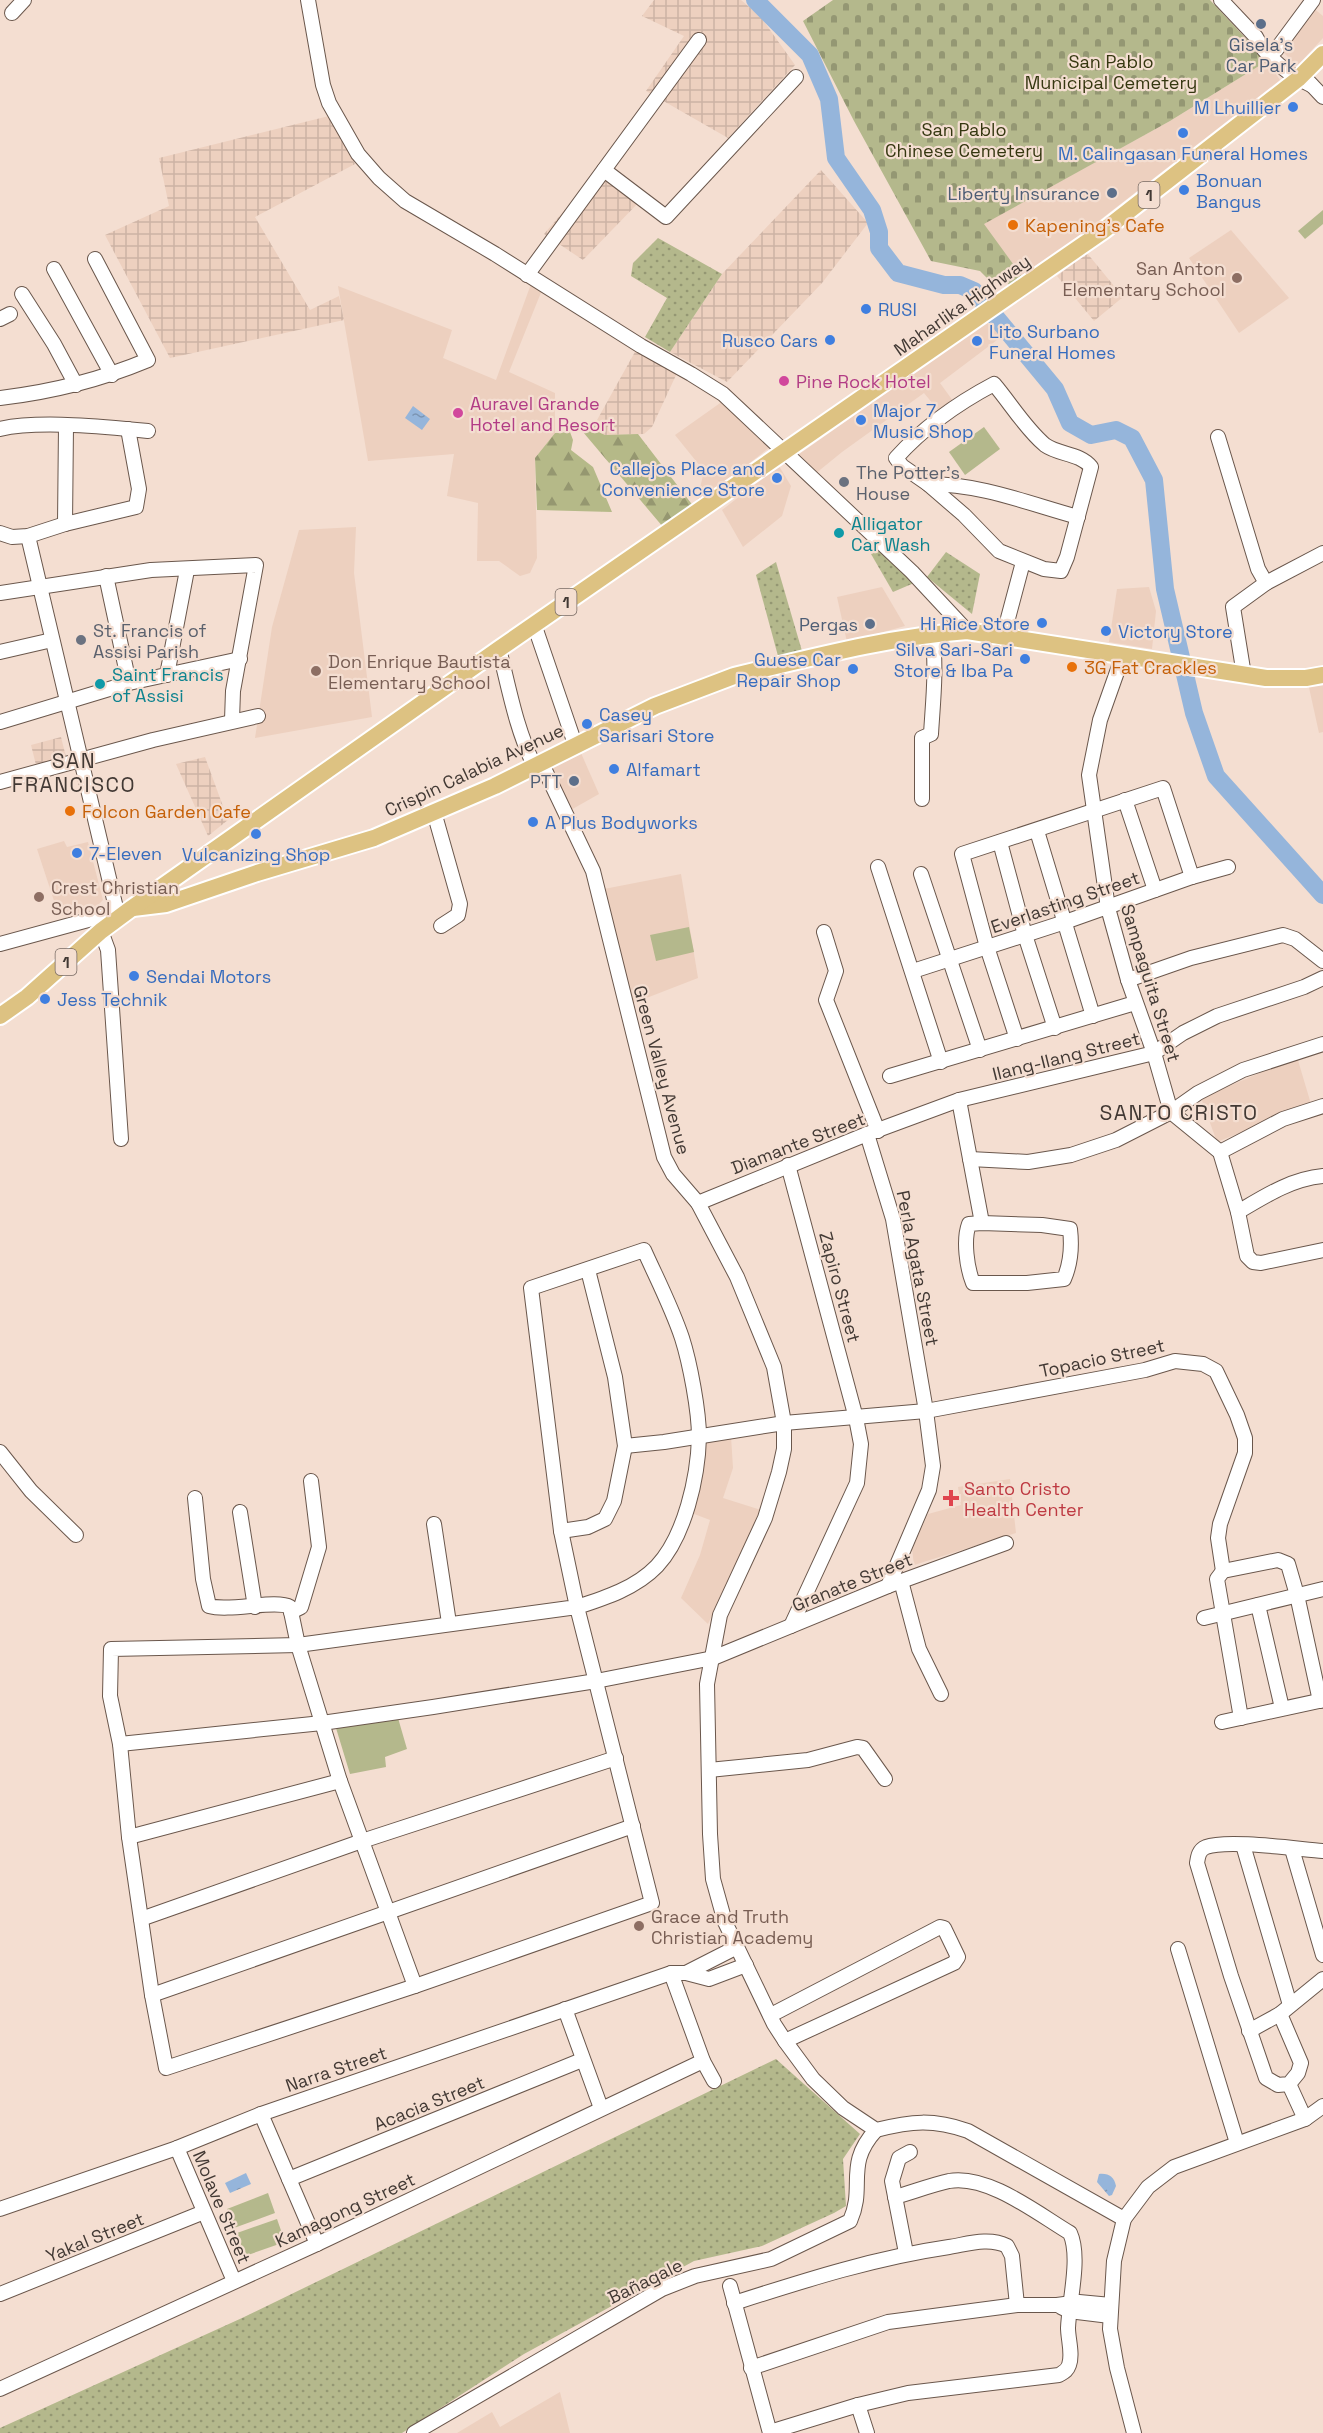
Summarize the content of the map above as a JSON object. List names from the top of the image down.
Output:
{
  "streets": {
    "main road": ["1", "Maharlika Highway", "Crispin Calabia Avenue"],
    "street": [
      "Everlasting Street",
      "Sampaguita Street",
      "Ilang-Ilang Street",
      "Green Valley Avenue",
      "Diamante Street",
      "Perla Agata Street",
      "Zapiro Street",
      "Topacio Street",
      "Granate Street",
      "Narra Street",
      "Acacia Street",
      "Molave Street",
      "Kamagong Street",
      "Yakal Street",
      "Bañagale"
    ]
  },
  "crossings": [
    ["Maharlika Highway", "Crispin Calabia Avenue"],
    ["Maharlika Highway", "Green Valley Avenue"],
    ["Crispin Calabia Avenue", "Sampaguita Street"],
    ["Crispin Calabia Avenue", "Green Valley Avenue"],
    ["Everlasting Street", "Sampaguita Street"],
    ["Sampaguita Street", "Ilang-Ilang Street"],
    ["Ilang-Ilang Street", "Diamante Street"],
    ["Green Valley Avenue", "Diamante Street"],
    ["Green Valley Avenue", "Topacio Street"],
    ["Green Valley Avenue", "Granate Street"],
    ["Green Valley Avenue", "Narra Street"],
    ["Green Valley Avenue", "Bañagale"],
    ["Diamante Street", "Perla Agata Street"],
    ["Diamante Street", "Zapiro Street"],
    ["Perla Agata Street", "Topacio Street"],
    ["Perla Agata Street", "Granate Street"],
    ["Zapiro Street", "Topacio Street"],
    ["Zapiro Street", "Granate Street"],
    ["Narra Street", "Molave Street"],
    ["Molave Street", "Kamagong Street"],
    ["Molave Street", "Yakal Street"]
  ],
  "districts": ["SAN FRANCISCO", "SANTO CRISTO"],
  "parks": ["San Pablo Municipal Cemetery", "San Pablo Chinese Cemetery"],
  "places": {
    "other": [
      "Gisela's Car Park",
      "M Lhuillier",
      "M. Calingasan Funeral Homes",
      "Bonuan Bangus",
      "Liberty Insurance",
      "Kapening's Cafe",
      "San Anton Elementary School",
      "RUSI",
      "Rusco Cars",
      "Lito Surbano Funeral Homes",
      "Pine Rock Hotel",
      "Auravel Grande Hotel and Resort",
      "Major 7 Music Shop",
      "Callejos Place and Convenience Store",
      "The Potter's House",
      "Alligator Car Wash",
      "Hi Rice Store",
      "Pergas",
      "Victory Store",
      "St. Francis of Assisi Parish",
      "Silva Sari-Sari Store & Iba Pa",
      "3G Fat Crackles",
      "Guese Car Repair Shop",
      "Don Enrique Bautista Elementary School",
      "Saint Francis of Assisi",
      "Casey Sarisari Store",
      "Alfamart",
      "PTT",
      "Folcon Garden Cafe",
      "A Plus Bodyworks",
      "Vulcanizing Shop",
      "7-Eleven",
      "Crest Christian School",
      "Sendai Motors",
      "Jess Technik",
      "Grace and Truth Christian Academy"
    ],
    "health": ["Santo Cristo Health Center"]
  }
}
